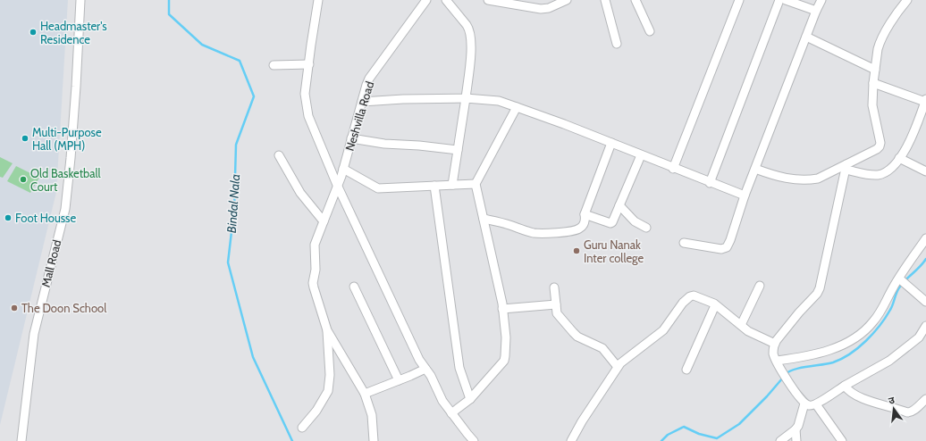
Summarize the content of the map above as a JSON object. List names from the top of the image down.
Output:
{
  "streets": {
    "street": ["Neshvilla Road", "Mall Road"]
  },
  "water": ["Bindal Nala"],
  "places": [
    "Headmaster's Residence",
    "Multi-Purpose Hall (MPH)",
    "Old Basketball Court",
    "Foot Housse",
    "Guru Nanak Inter college",
    "The Doon School"
  ],
  "north": "top"
}
